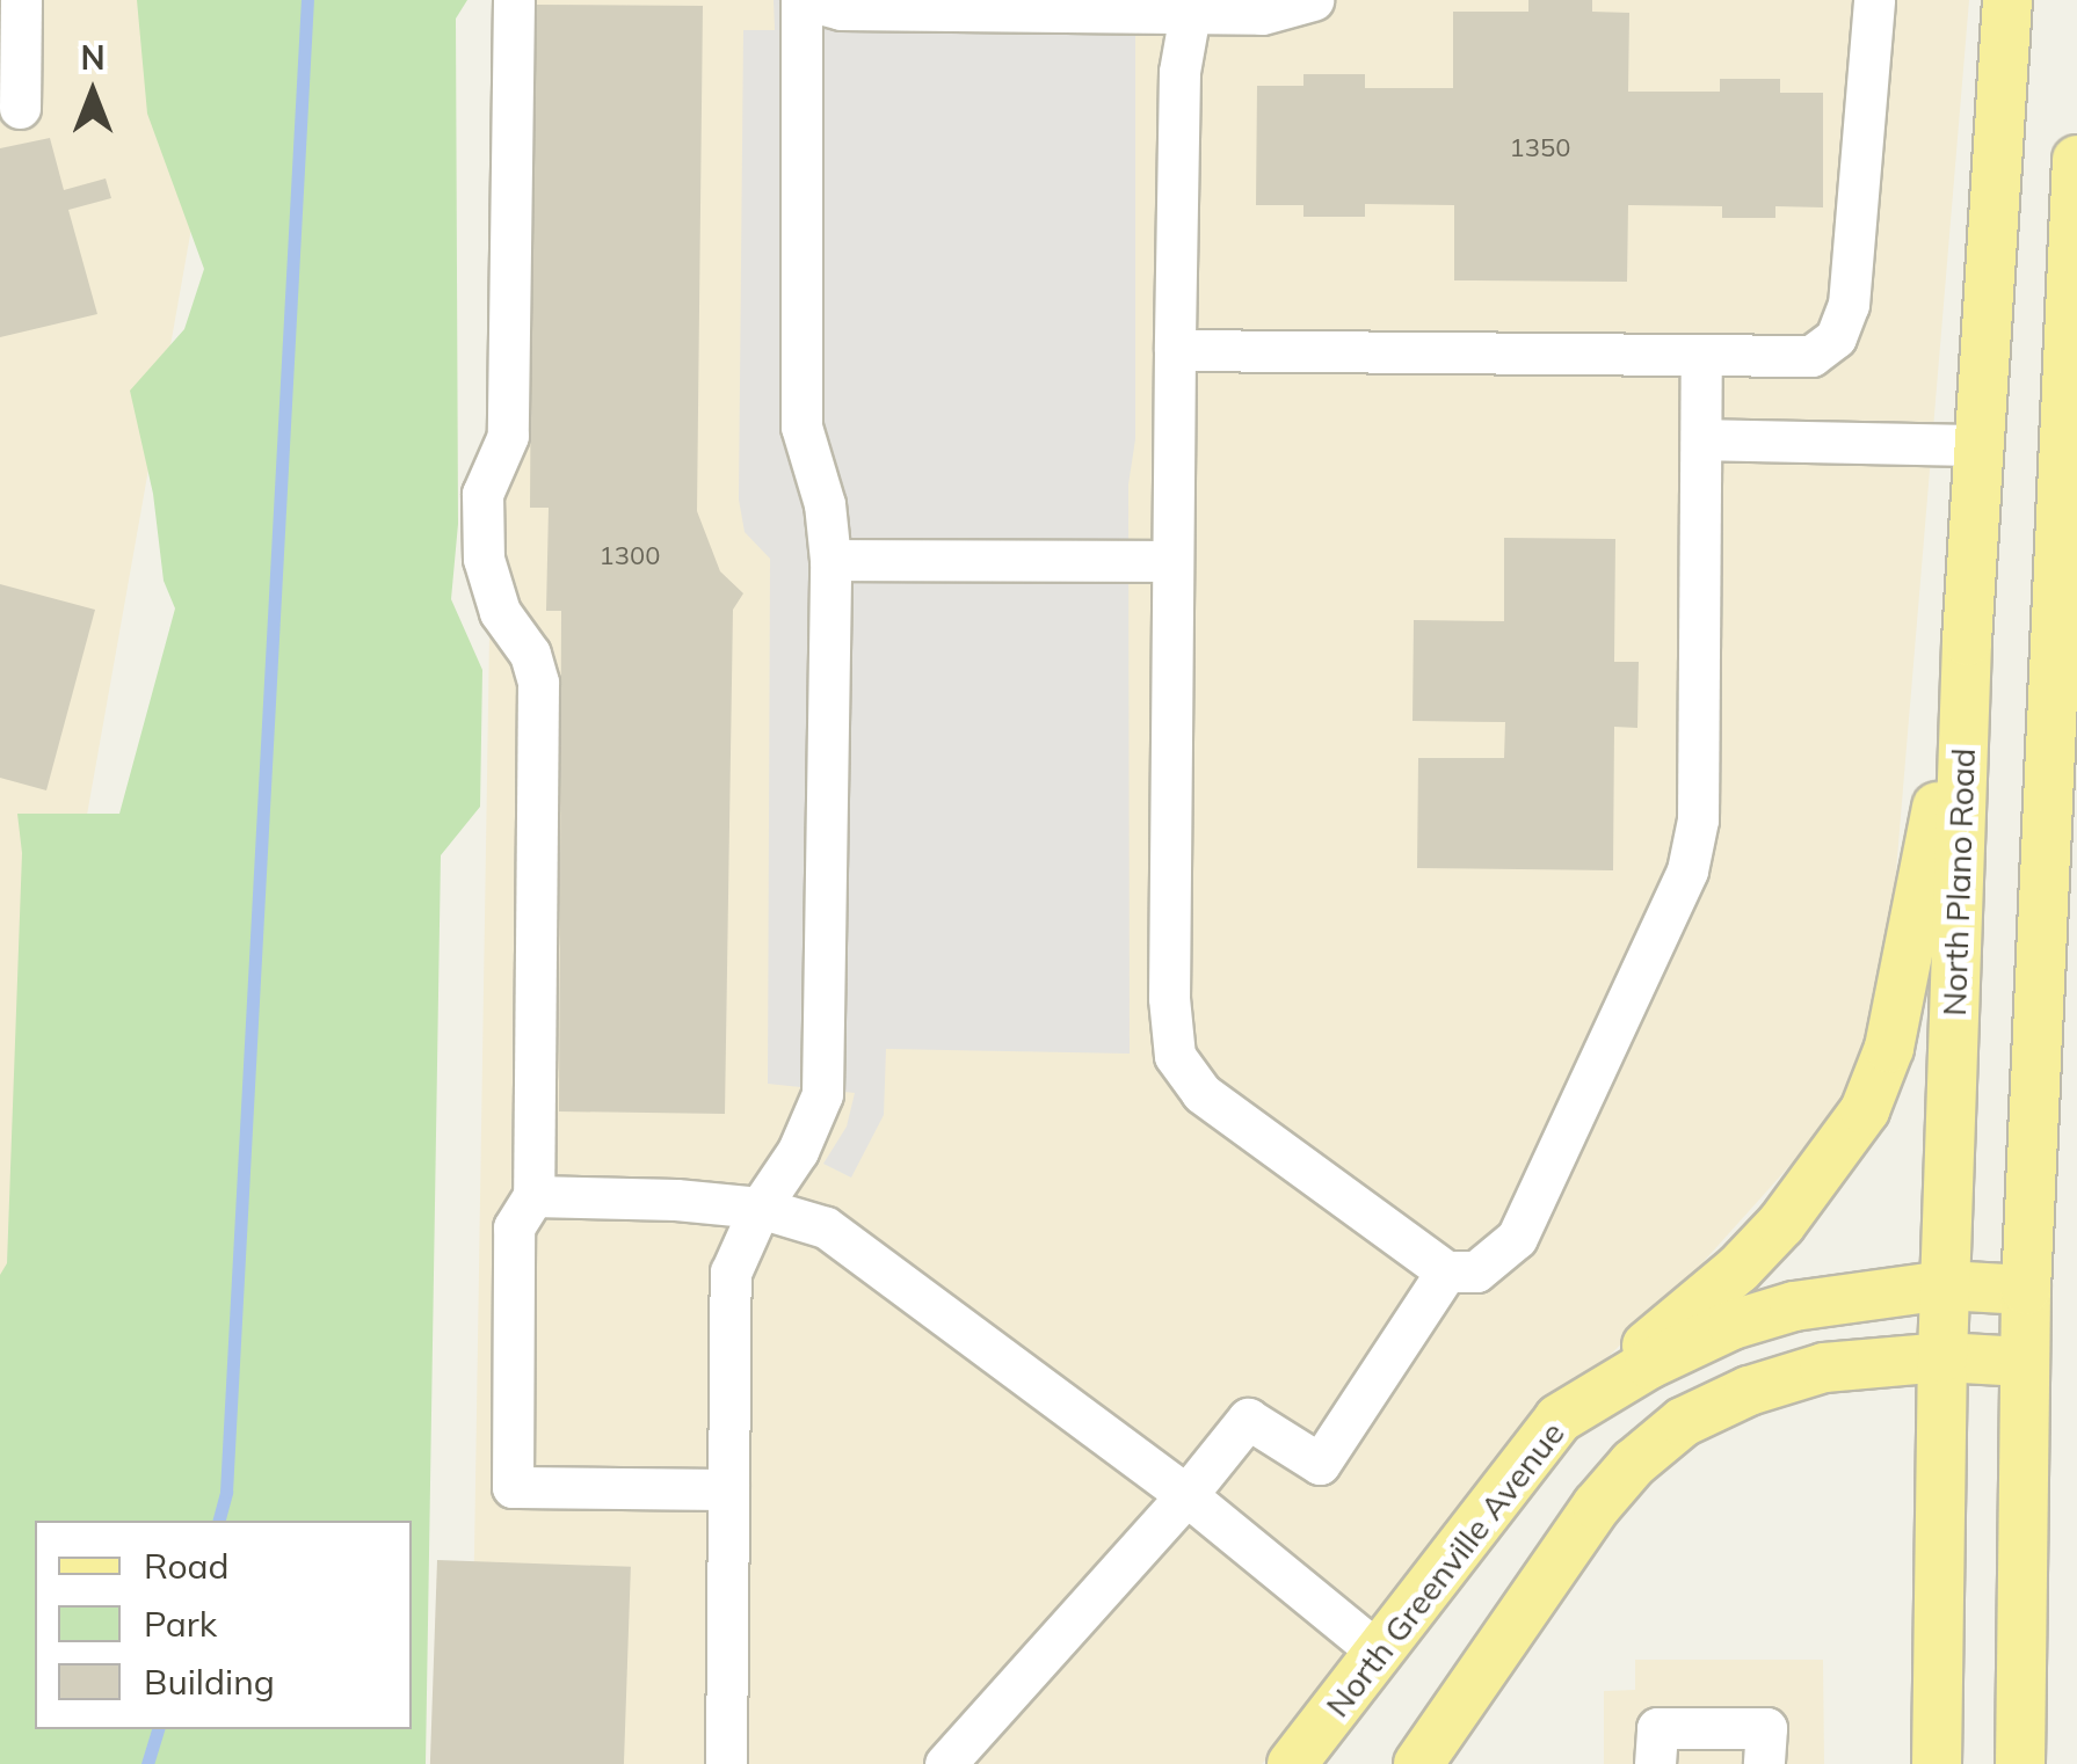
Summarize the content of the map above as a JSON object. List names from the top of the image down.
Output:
{
  "streets": {
    "main road": ["North Plano Road", "North Greenville Avenue"]
  },
  "crossings": [
    ["North Plano Road", "North Greenville Avenue"]
  ],
  "house_numbers": ["1350", "1300"],
  "legend": ["Road", "Park", "Building"],
  "north": "top"
}
